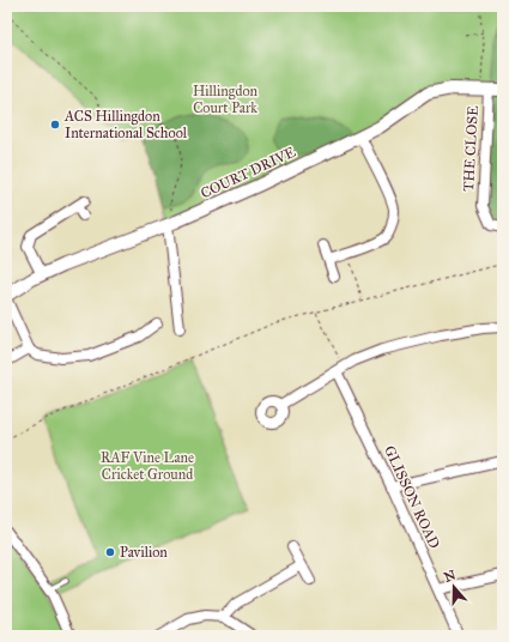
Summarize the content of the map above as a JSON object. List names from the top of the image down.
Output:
{
  "streets": {
    "street": ["THE CLOSE", "COURT DRIVE", "GLISSON ROAD"]
  },
  "crossings": [
    ["THE CLOSE", "COURT DRIVE"]
  ],
  "parks": ["Hillingdon Court Park", "RAF Vine Lane Cricket Ground"],
  "places": ["ACS Hillingdon International School", "Pavilion"],
  "north": "top"
}
